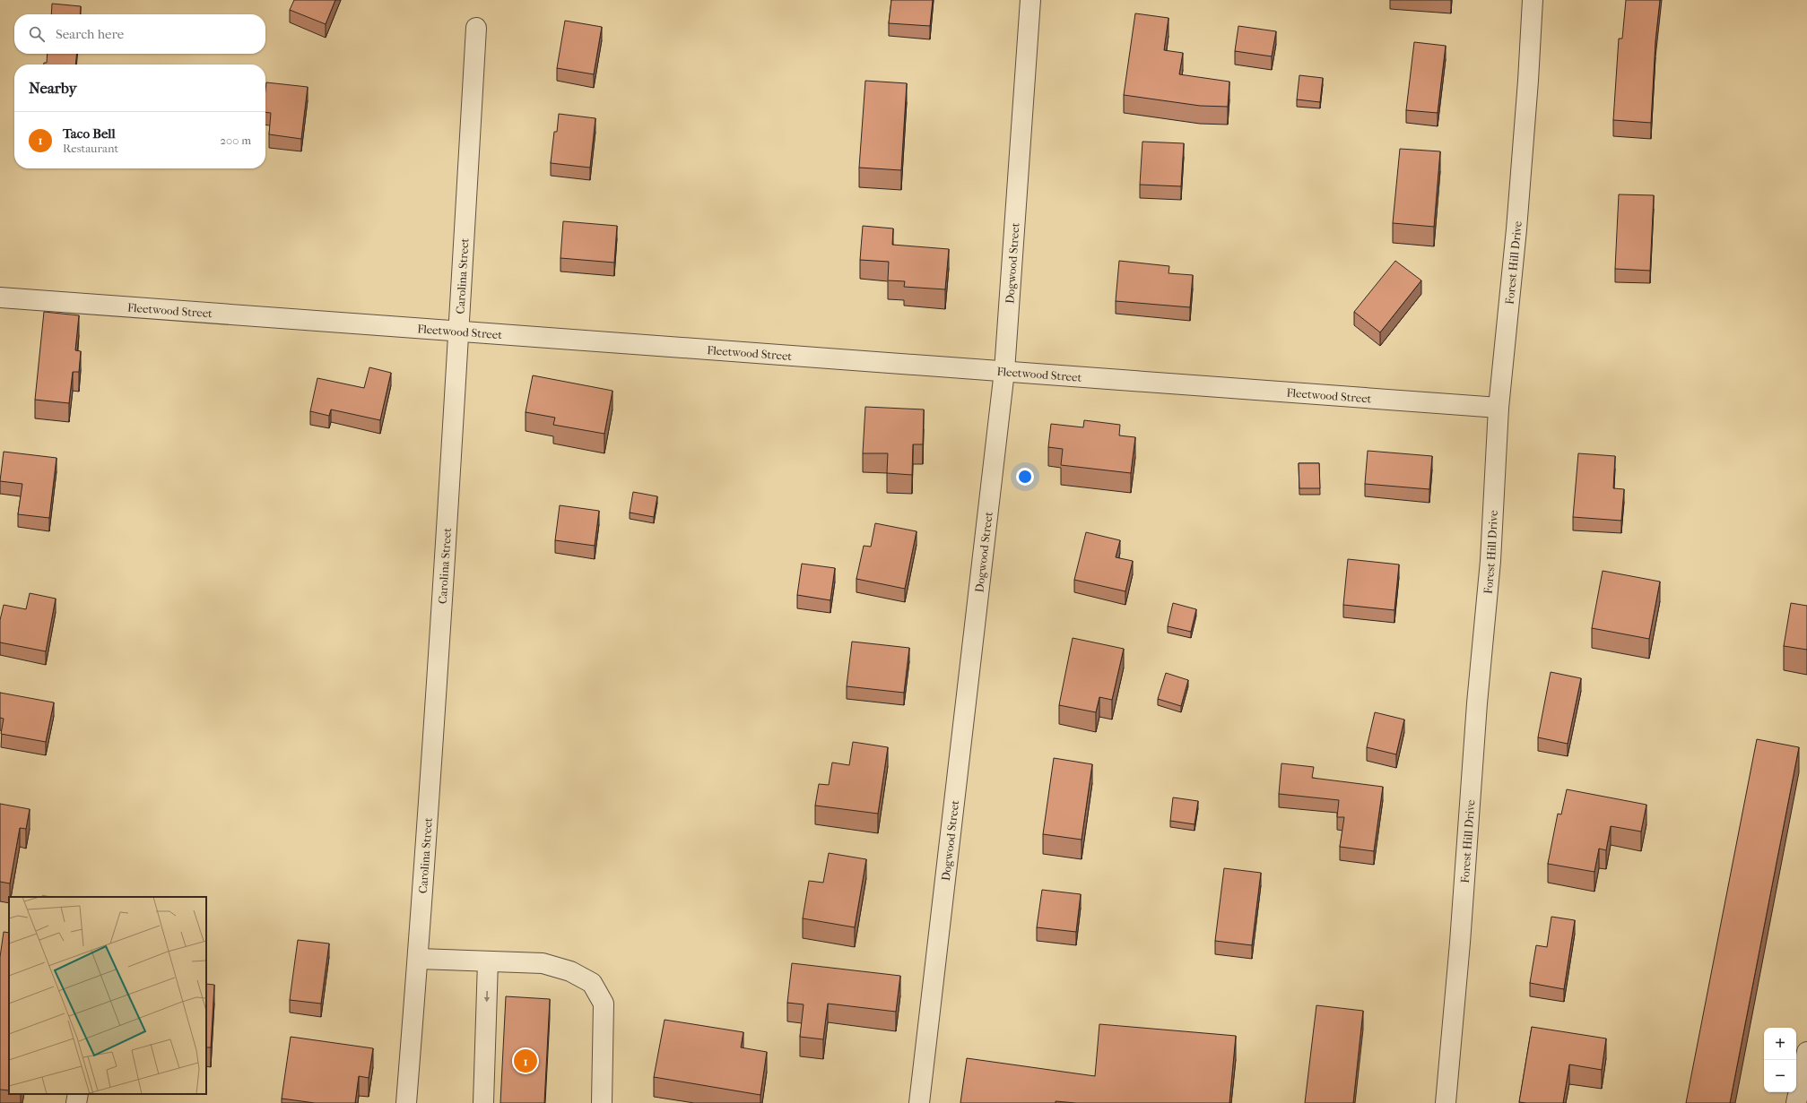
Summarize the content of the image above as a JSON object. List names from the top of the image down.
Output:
{
  "streets": {
    "street": [
      "Forest Hill Drive",
      "Dogwood Street",
      "Carolina Street",
      "Fleetwood Street"
    ]
  },
  "crossings": [
    ["Forest Hill Drive", "Fleetwood Street"],
    ["Dogwood Street", "Fleetwood Street"],
    ["Carolina Street", "Fleetwood Street"]
  ],
  "page": {
    "search": "Search here",
    "heading": "Nearby",
    "list": [
      {
        "mark": "1",
        "name": "Taco Bell",
        "note": "Restaurant",
        "value": "200 m"
      }
    ],
    "map_buttons": ["+", "−"],
    "pins": "1"
  }
}
